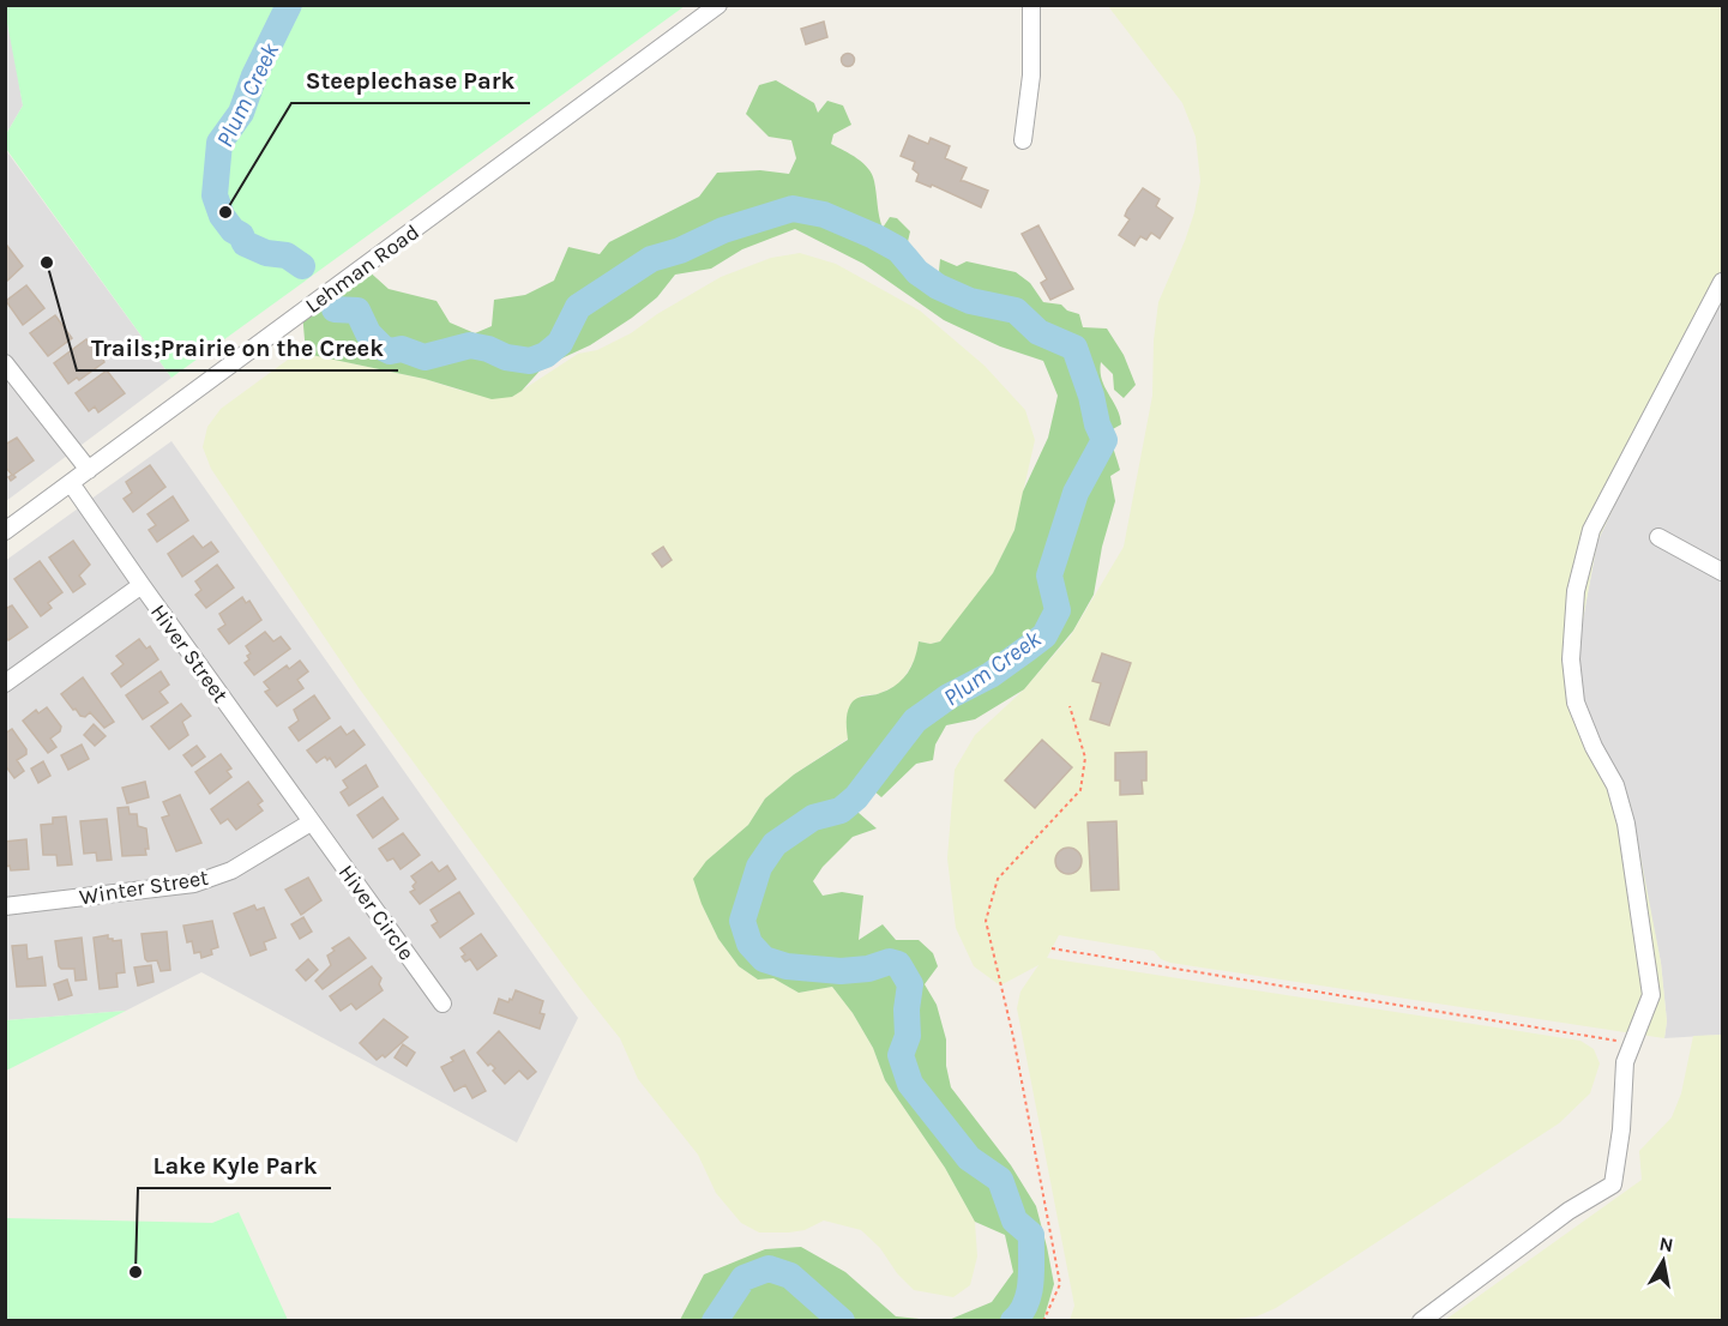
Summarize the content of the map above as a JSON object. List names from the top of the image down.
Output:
{
  "streets": {
    "street": [
      "Lehman Road",
      "Hiver Street",
      "Winter Street",
      "Hiver Circle"
    ]
  },
  "crossings": [
    ["Lehman Road", "Hiver Street"],
    ["Hiver Street", "Winter Street"],
    ["Hiver Street", "Hiver Circle"],
    ["Winter Street", "Hiver Circle"]
  ],
  "water": ["Plum Creek"],
  "places": ["Steeplechase Park", "Trails;Prairie on the Creek", "Lake Kyle Park"],
  "north": "top"
}
